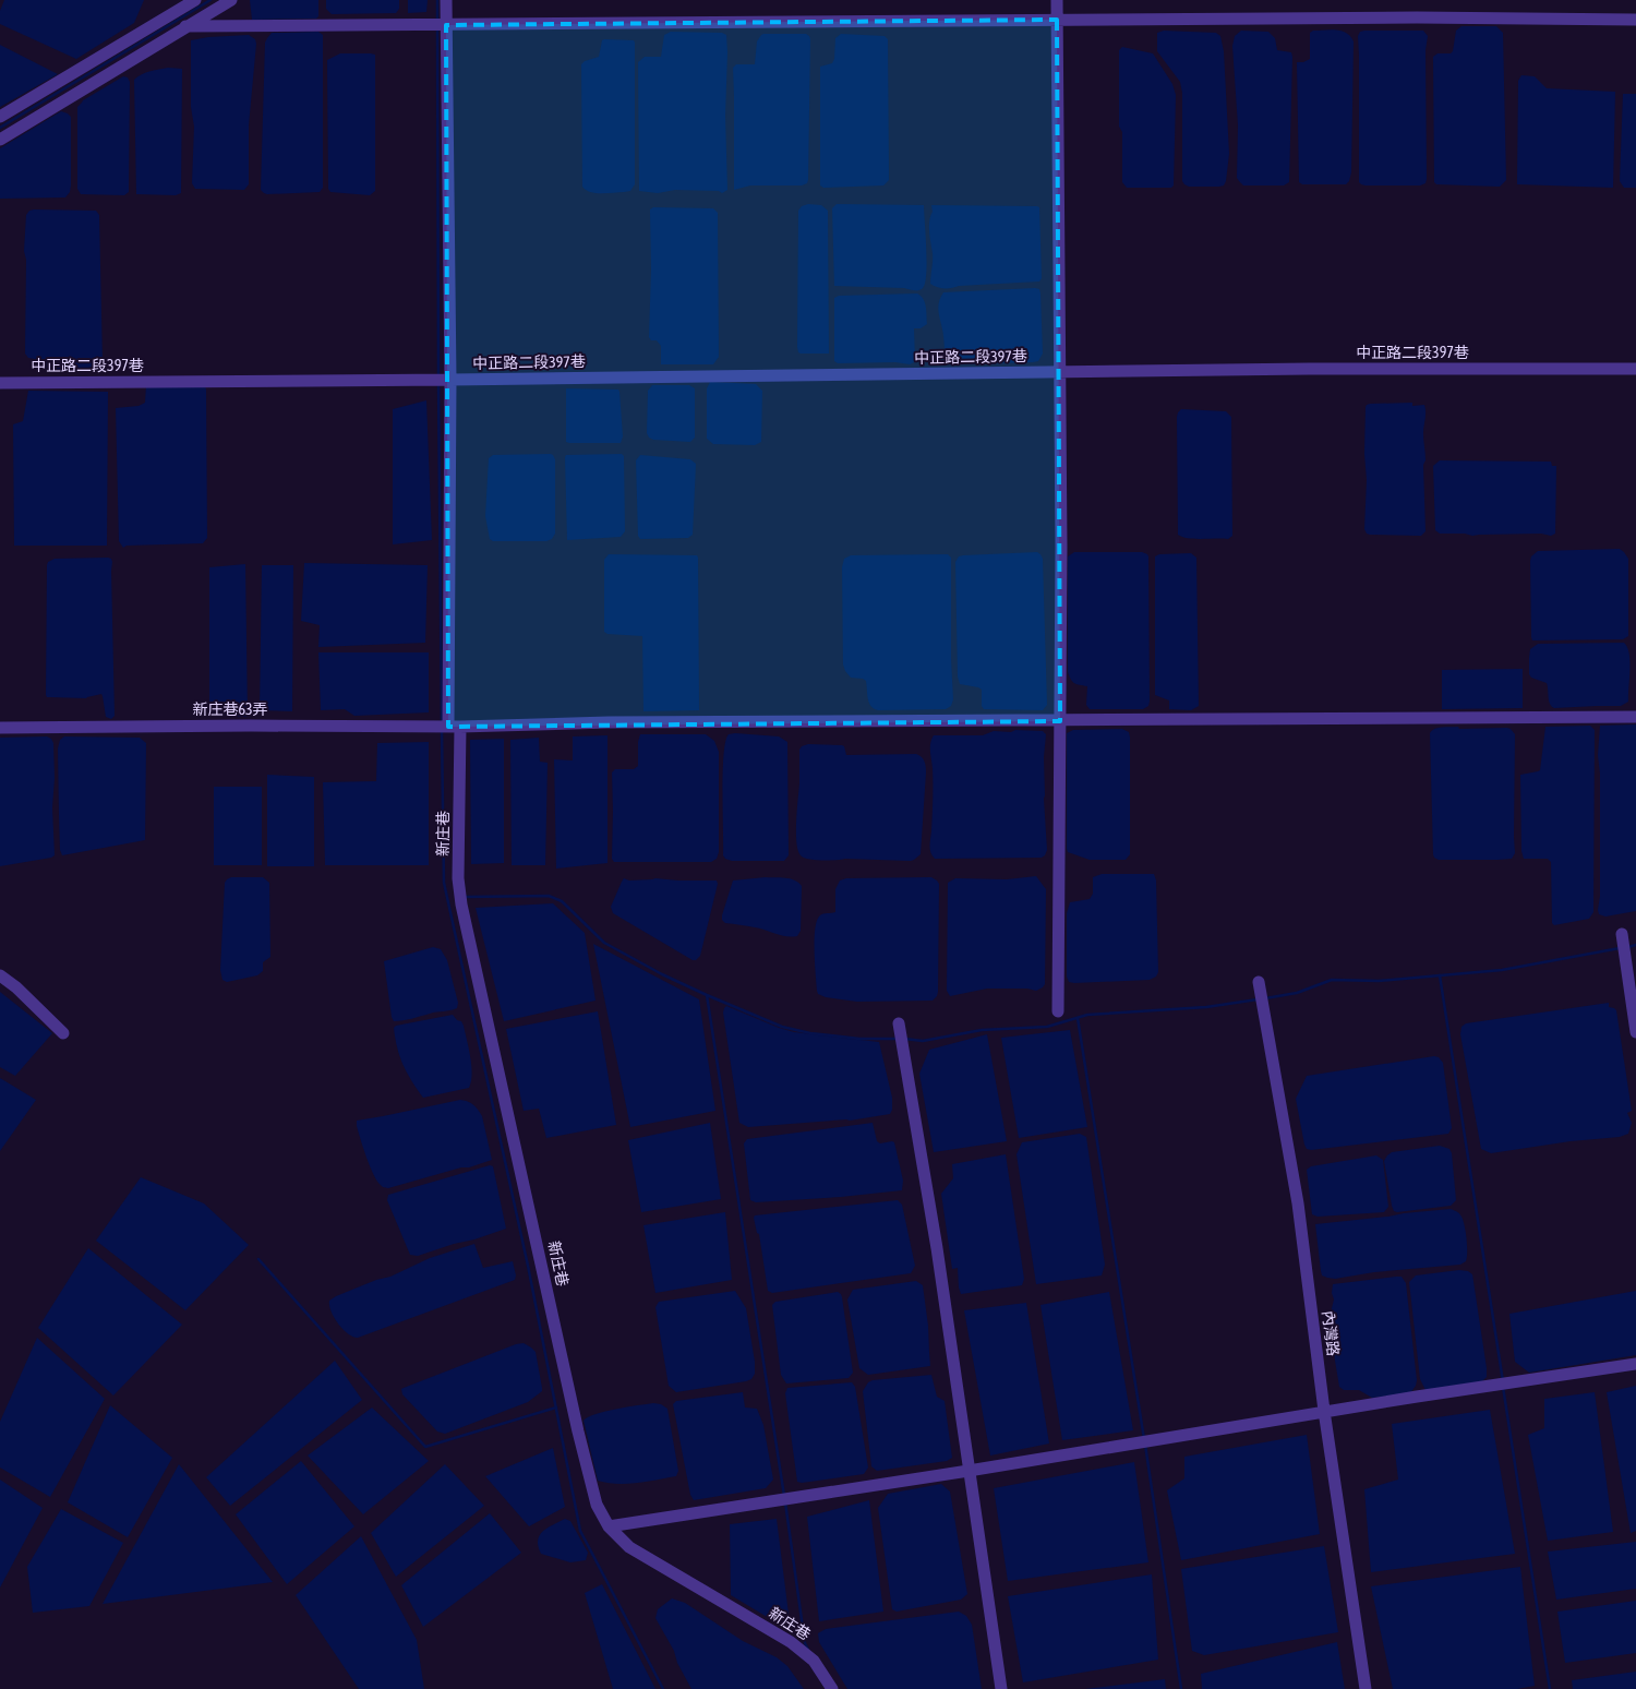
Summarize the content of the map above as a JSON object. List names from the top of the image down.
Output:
{
  "streets": {
    "street": [
      "中正路二段397巷",
      "新庄巷63弄",
      "新庄巷",
      "內灣路"
    ]
  },
  "crossings": [
    ["中正路二段397巷", "新庄巷"],
    ["新庄巷63弄", "新庄巷"]
  ]
}
